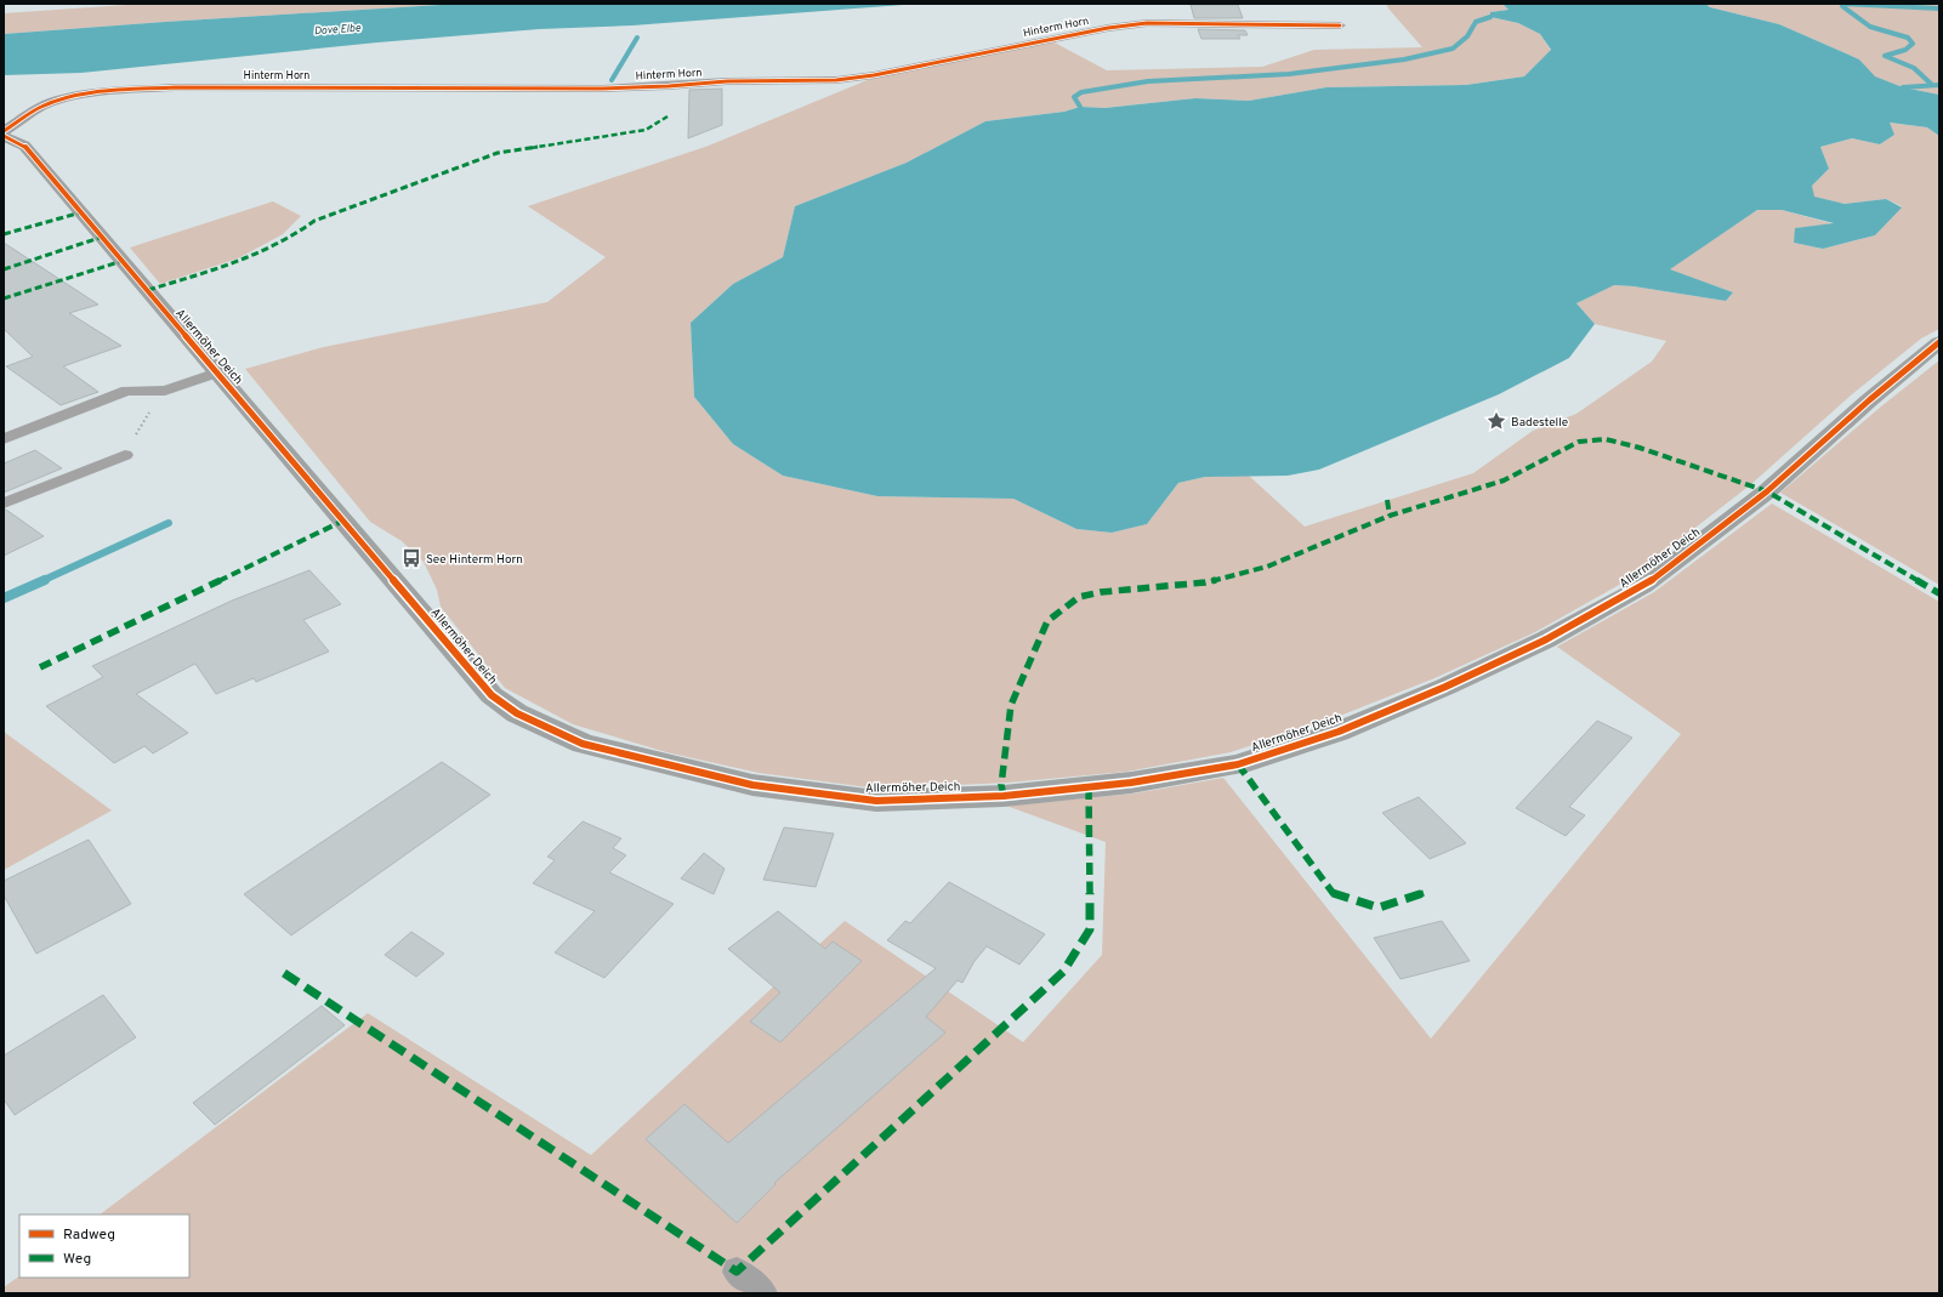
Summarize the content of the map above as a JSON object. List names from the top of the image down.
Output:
{
  "streets": {
    "street": ["Hinterm Horn", "Allermöher Deich"]
  },
  "water": ["Dove Elbe"],
  "places": {
    "place": ["Badestelle"],
    "bus stop": ["See Hinterm Horn"]
  },
  "legend": ["Radweg", "Weg"]
}
